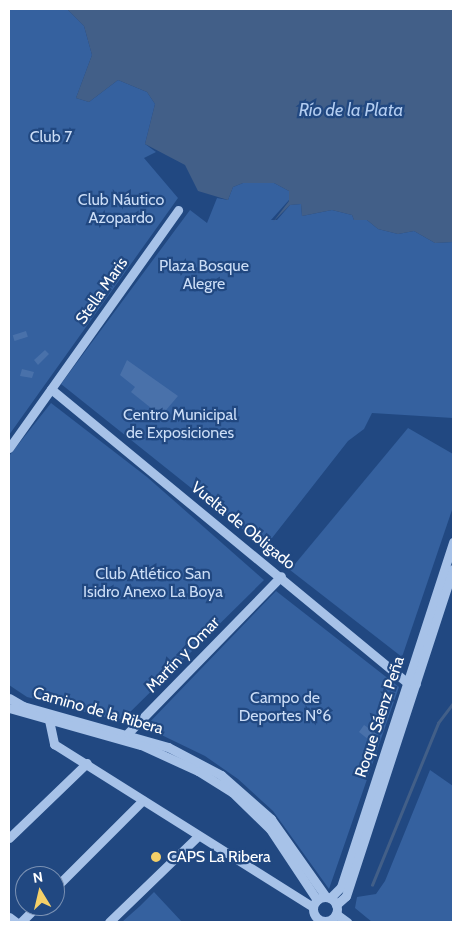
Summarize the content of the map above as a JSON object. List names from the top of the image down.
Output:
{
  "streets": {
    "street": [
      "Stella Maris",
      "Vuelta de Obligado",
      "Martín y Omar",
      "Camino de la Ribera",
      "Roque Sáenz Peña"
    ]
  },
  "crossings": [
    ["Stella Maris", "Vuelta de Obligado"],
    ["Vuelta de Obligado", "Martín y Omar"],
    ["Vuelta de Obligado", "Roque Sáenz Peña"],
    ["Martín y Omar", "Camino de la Ribera"],
    ["Camino de la Ribera", "Roque Sáenz Peña"]
  ],
  "water": ["Río de la Plata"],
  "parks": [
    "Club 7",
    "Club Náutico Azopardo",
    "Plaza Bosque Alegre",
    "Centro Municipal de Exposiciones",
    "Club Atlético San Isidro Anexo La Boya",
    "Campo de Deportes Nº6"
  ],
  "places": ["CAPS La Ribera"],
  "north": "top"
}
